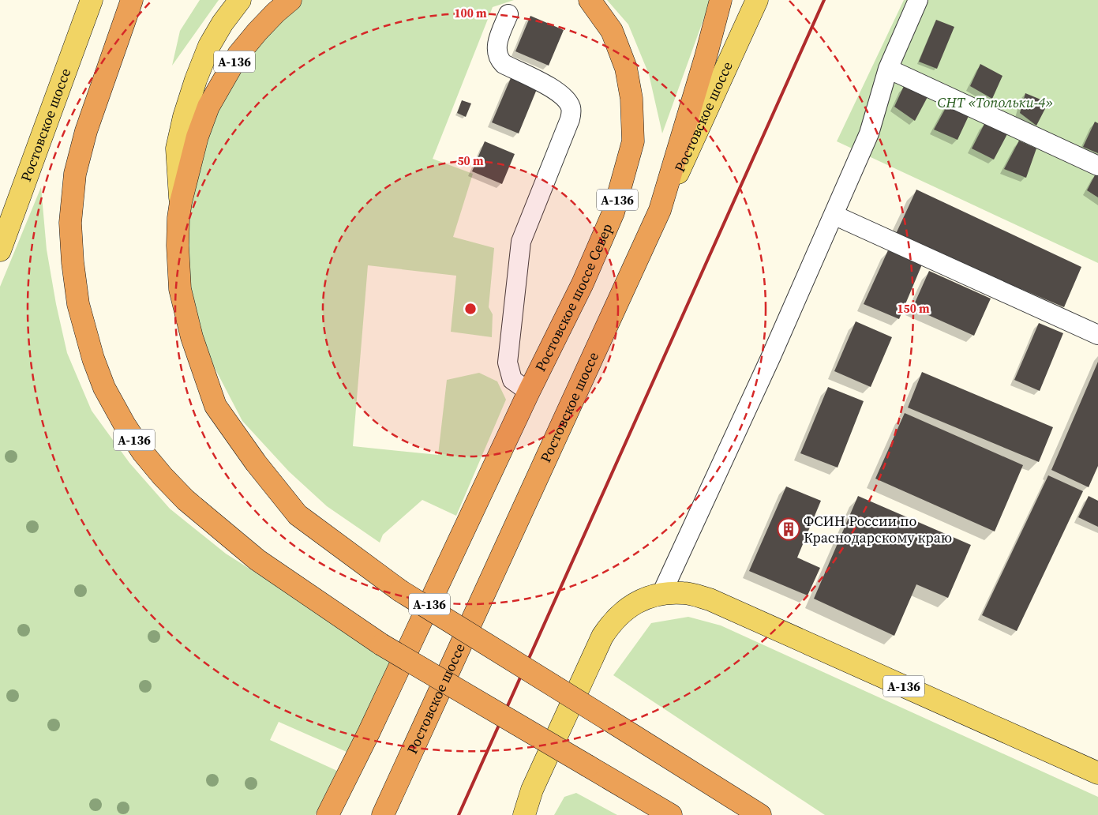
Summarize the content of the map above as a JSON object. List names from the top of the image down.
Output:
{
  "streets": {
    "highway": ["А-136", "Ростовское шоссе", "Ростовское шоссе Север"]
  },
  "crossings": [
    ["А-136", "Ростовское шоссе"],
    ["А-136", "Ростовское шоссе Север"]
  ],
  "parks": ["СНТ «Топольки-4»"],
  "places": {
    "building": ["ФСИН России по Краснодарскому краю"]
  },
  "rings": ["100 m", "50 m", "150 m"]
}
